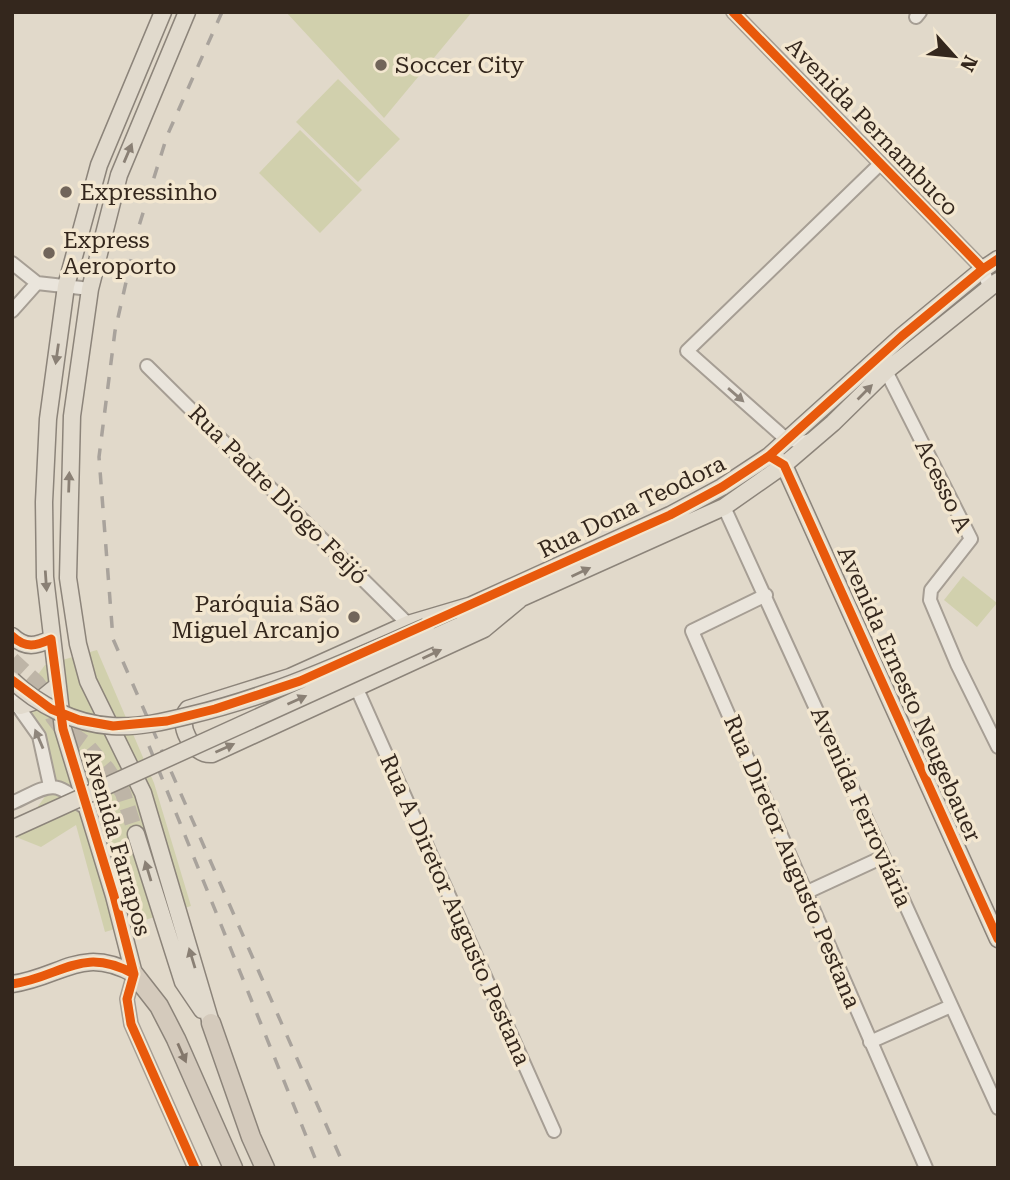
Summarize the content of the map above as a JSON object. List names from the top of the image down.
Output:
{
  "streets": {
    "main road": ["Rua Dona Teodora", "Avenida Ernesto Neugebauer", "Avenida Farrapos"],
    "street": [
      "Avenida Pernambuco",
      "Acesso A",
      "Rua Padre Diogo Feijó",
      "Avenida Ferroviária",
      "Rua Diretor Augusto Pestana",
      "Rua A Diretor Augusto Pestana"
    ]
  },
  "crossings": [
    ["Avenida Pernambuco", "Rua Dona Teodora"],
    ["Acesso A", "Rua Dona Teodora"],
    ["Rua Dona Teodora", "Avenida Ernesto Neugebauer"],
    ["Rua Dona Teodora", "Avenida Ferroviária"],
    ["Avenida Ferroviária", "Rua Diretor Augusto Pestana"]
  ],
  "places": [
    "Soccer City",
    "Expressinho",
    "Express Aeroporto",
    "Paróquia São Miguel Arcanjo"
  ],
  "north": "bottom right"
}
